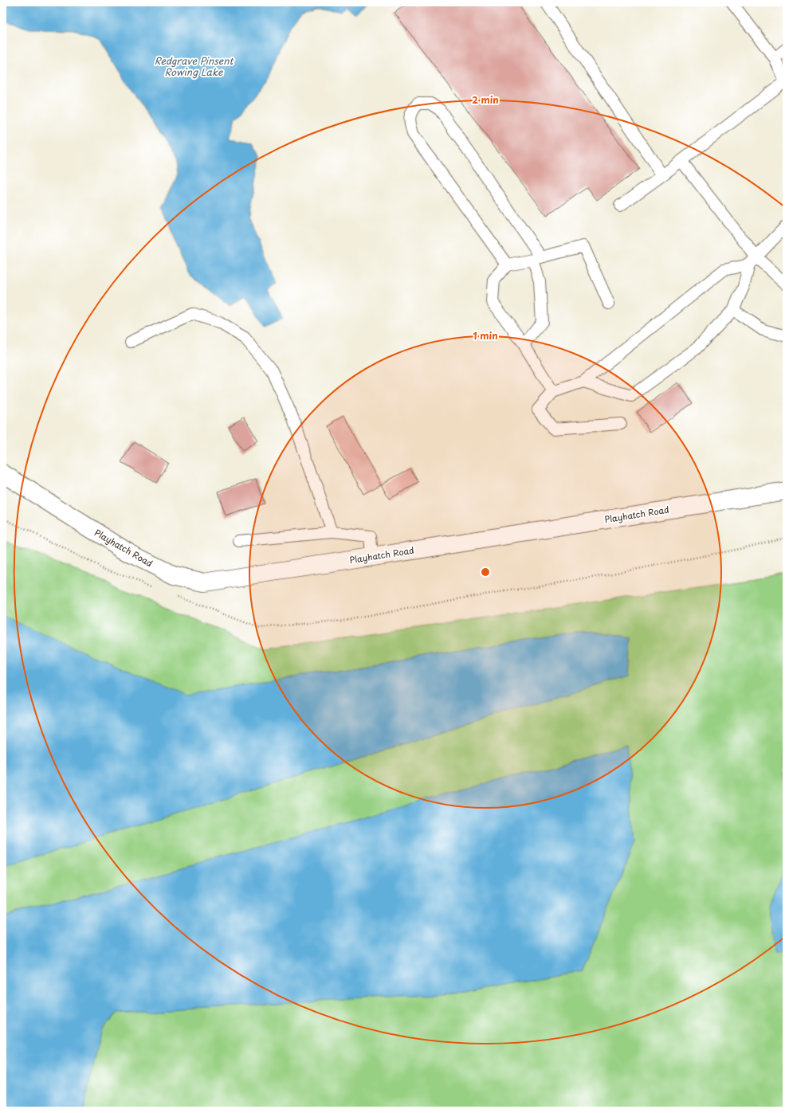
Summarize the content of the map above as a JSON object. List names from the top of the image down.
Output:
{
  "streets": {
    "main road": ["Playhatch Road"]
  },
  "water": ["Redgrave Pinsent Rowing Lake"],
  "rings": ["2 min", "1 min"]
}
